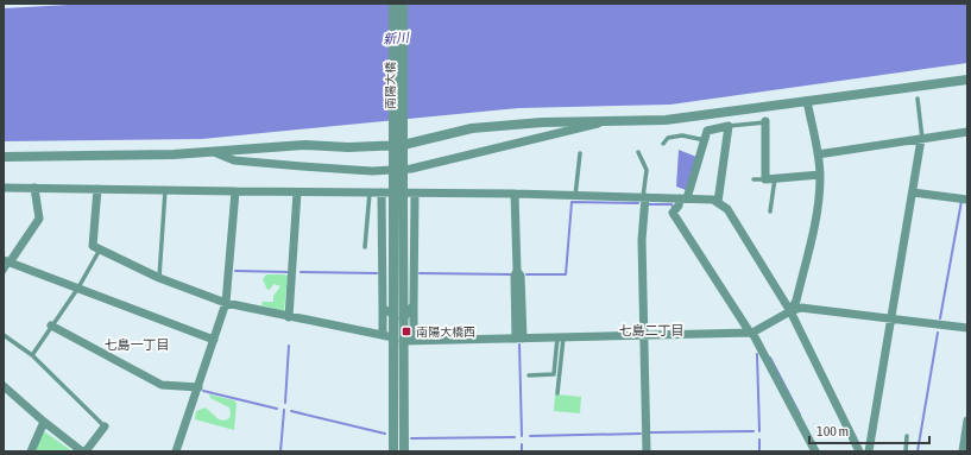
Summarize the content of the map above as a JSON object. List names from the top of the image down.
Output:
{
  "streets": {
    "street": ["南陽大橋"]
  },
  "districts": ["七島二丁目", "七島一丁目"],
  "water": ["新川"],
  "places": {
    "transit": ["南陽大橋西"]
  },
  "scale_bar": "100 m"
}
